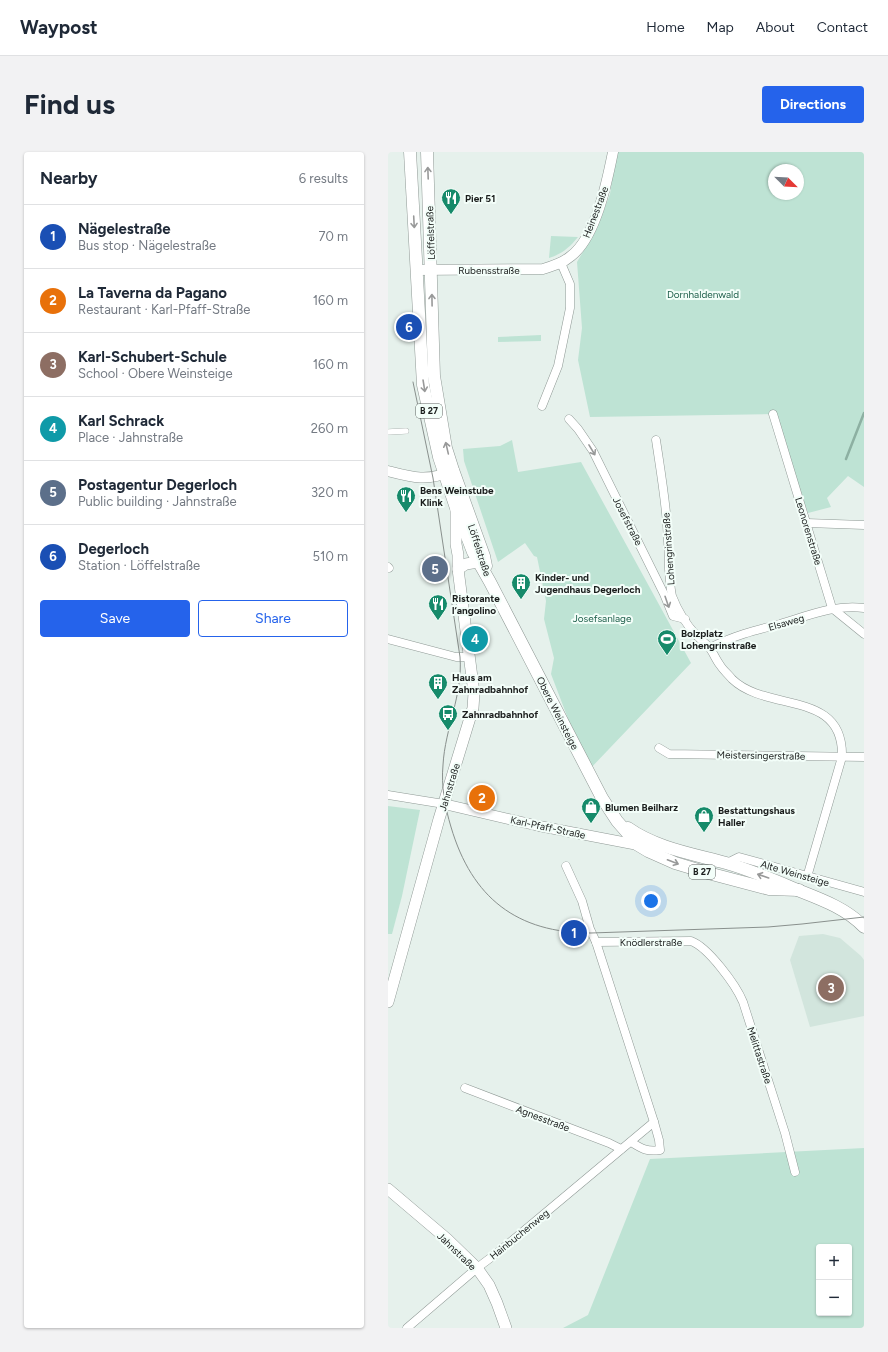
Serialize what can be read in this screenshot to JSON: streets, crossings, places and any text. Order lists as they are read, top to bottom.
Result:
{
  "streets": {
    "main road": [
      "Löffelstraße",
      "B 27",
      "Obere Weinsteige",
      "Jahnstraße"
    ],
    "street": [
      "Heinestraße",
      "Rubensstraße",
      "Josefstraße",
      "Leonorenstraße",
      "Lohengrinstraße",
      "Elsaweg",
      "Meistersingerstraße",
      "Karl-Pfaff-Straße",
      "Alte Weinsteige",
      "Knödlerstraße",
      "Melittastraße",
      "Agnesstraße",
      "Hainbuchenweg"
    ]
  },
  "crossings": [
    ["Heinestraße", "Rubensstraße"],
    ["Löffelstraße", "Rubensstraße"],
    ["Löffelstraße", "Obere Weinsteige"],
    ["Löffelstraße", "Jahnstraße"],
    ["Josefstraße", "Lohengrinstraße"],
    ["Leonorenstraße", "Elsaweg"],
    ["Lohengrinstraße", "Elsaweg"],
    ["Lohengrinstraße", "Meistersingerstraße"],
    ["Lohengrinstraße", "Alte Weinsteige"],
    ["Obere Weinsteige", "Karl-Pfaff-Straße"],
    ["Obere Weinsteige", "Alte Weinsteige"],
    ["Jahnstraße", "Karl-Pfaff-Straße"],
    ["Jahnstraße", "Hainbuchenweg"],
    ["Knödlerstraße", "Melittastraße"],
    ["Agnesstraße", "Hainbuchenweg"]
  ],
  "one_way": ["Josefstraße"],
  "parks": ["Dornhaldenwald", "Josefsanlage"],
  "places": {
    "restaurant": ["Pier 51", "Bens Weinstube Klink", "Ristorante l‘angolino"],
    "building": ["Kinder- und Jugendhaus Degerloch", "Haus am Zahnradbahnhof"],
    "sports": ["Bolzplatz Lohengrinstraße"],
    "bus stop": ["Zahnradbahnhof"],
    "shop": ["Blumen Beilharz", "Bestattungshaus Haller"]
  },
  "north": "bottom right",
  "page": {
    "header": "Waypost",
    "nav": [
      "Home",
      "Map",
      "About",
      "Contact"
    ],
    "buttons": [
      "Directions",
      ["Save", "Share"]
    ],
    "title": "Find us",
    "heading": ["Nearby", "6 results"],
    "list": [
      {
        "mark": "1",
        "name": "Nägelestraße",
        "note": "Bus stop · Nägelestraße",
        "value": "70 m"
      },
      {
        "mark": "2",
        "name": "La Taverna da Pagano",
        "note": "Restaurant · Karl-Pfaff-Straße",
        "value": "160 m"
      },
      {
        "mark": "3",
        "name": "Karl-Schubert-Schule",
        "note": "School · Obere Weinsteige",
        "value": "160 m"
      },
      {
        "mark": "4",
        "name": "Karl Schrack",
        "note": "Place · Jahnstraße",
        "value": "260 m"
      },
      {
        "mark": "5",
        "name": "Postagentur Degerloch",
        "note": "Public building · Jahnstraße",
        "value": "320 m"
      },
      {
        "mark": "6",
        "name": "Degerloch",
        "note": "Station · Löffelstraße",
        "value": "510 m"
      }
    ],
    "pins": [
      "6",
      "5",
      "4",
      "2",
      "1",
      "3"
    ],
    "map_buttons": ["+", "−"]
  }
}
